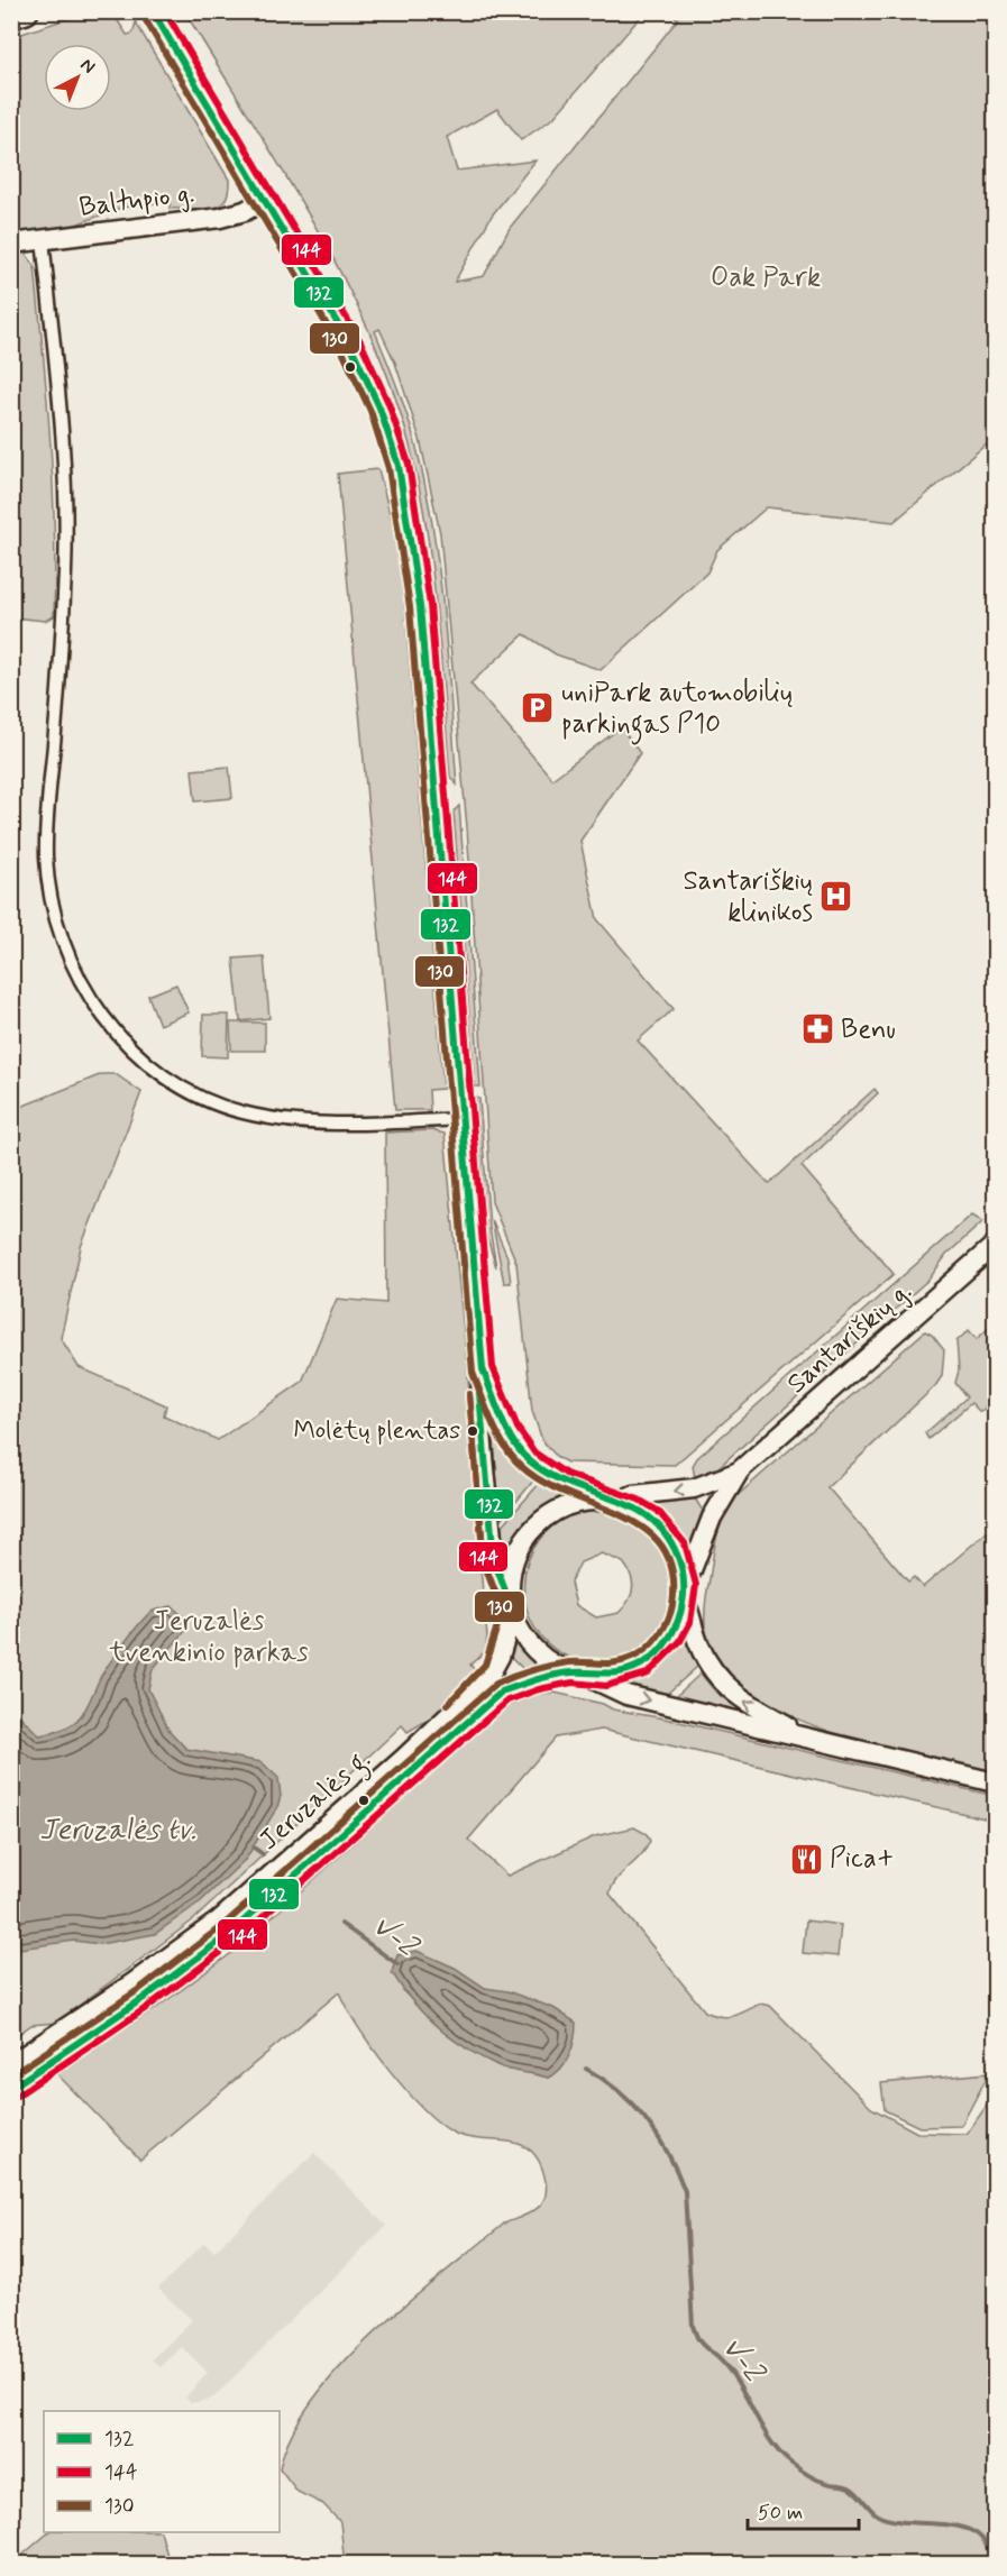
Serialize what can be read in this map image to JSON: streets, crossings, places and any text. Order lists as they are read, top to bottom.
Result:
{
  "streets": {
    "main road": ["Baltupio g.", "Santariškių g.", "Jeruzalės g."]
  },
  "crossings": [
    ["Santariškių g.", "Jeruzalės g."]
  ],
  "water": ["Jeruzalės tv.", "V-2"],
  "parks": ["Oak Park", "Jeruzalės tvenkinio parkas"],
  "places": {
    "parking": ["uniPark automobilių parkingas P10"],
    "hospital": ["Santariškių klinikos"],
    "pharmacy": ["Benu"],
    "other": ["Molėtų plentas"],
    "restaurant": ["Pica+"]
  },
  "lines": ["transit line 132", "transit line 144", "transit line 130"],
  "legend": ["132", "144", "130"],
  "scale_bar": "50 m",
  "north": "top right"
}
